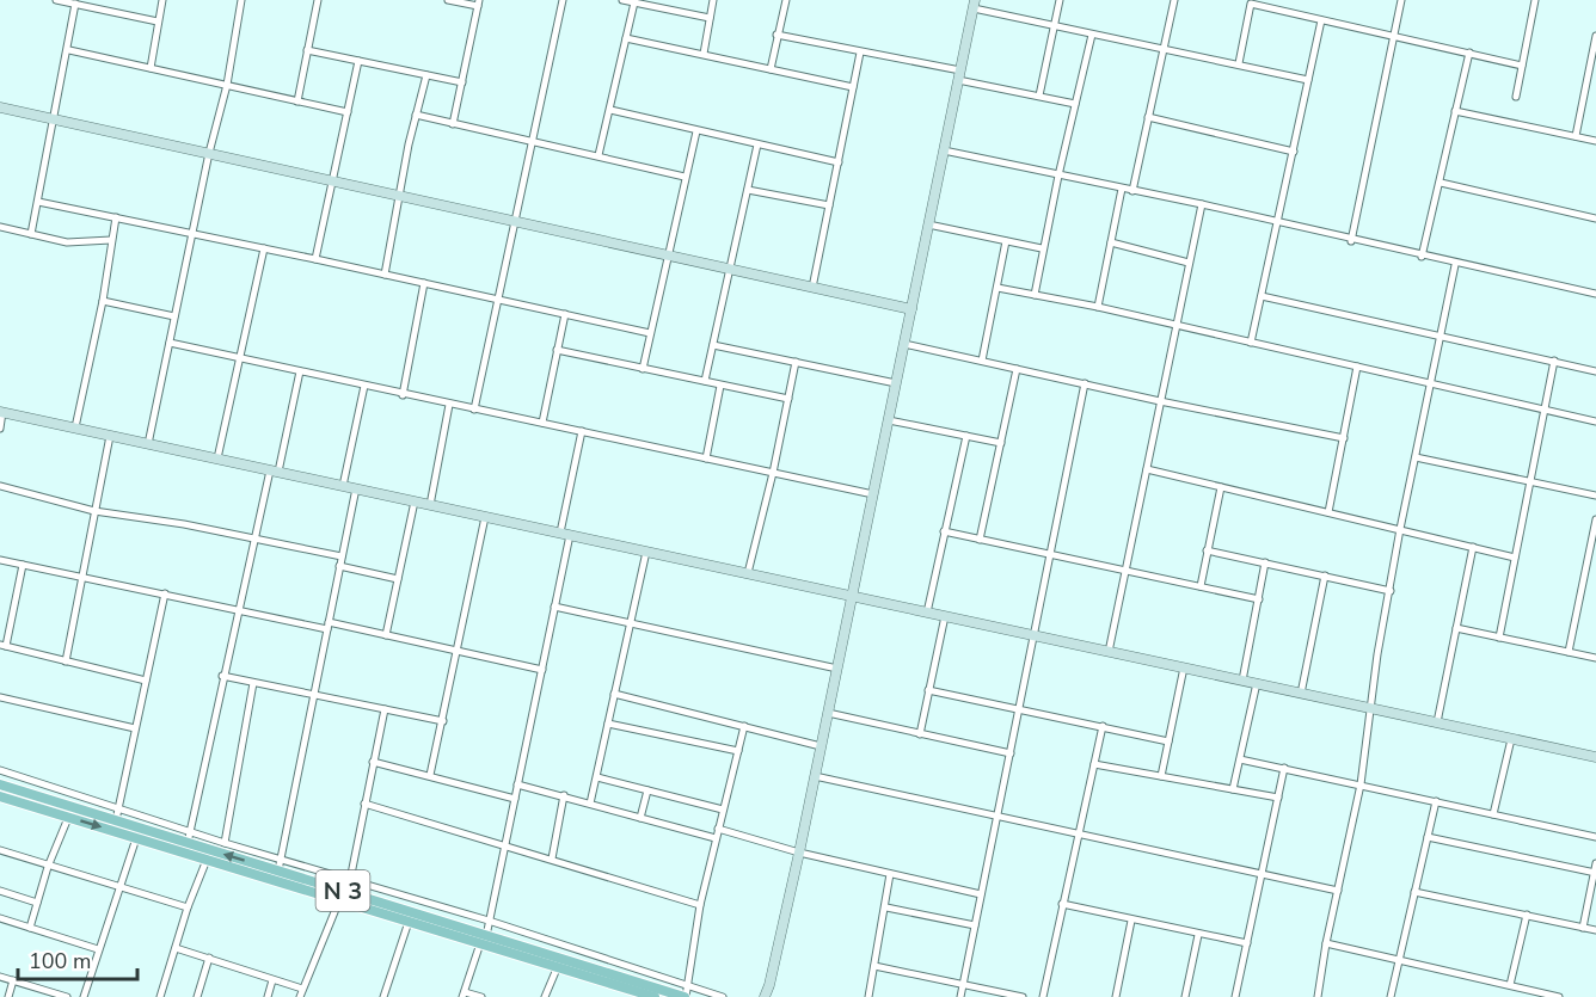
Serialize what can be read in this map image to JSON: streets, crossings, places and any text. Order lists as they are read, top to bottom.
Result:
{
  "streets": {
    "main road": ["N 3"]
  },
  "scale_bar": "100 m"
}
